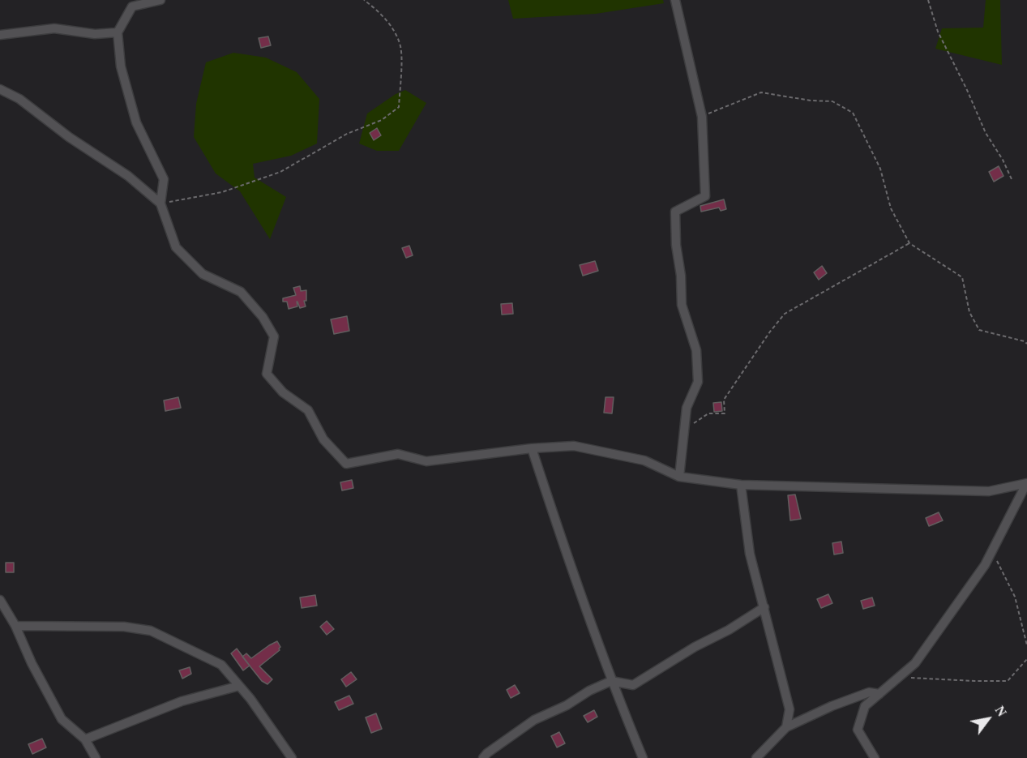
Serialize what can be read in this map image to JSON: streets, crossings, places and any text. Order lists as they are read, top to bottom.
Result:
{
  "north": "top right"
}
